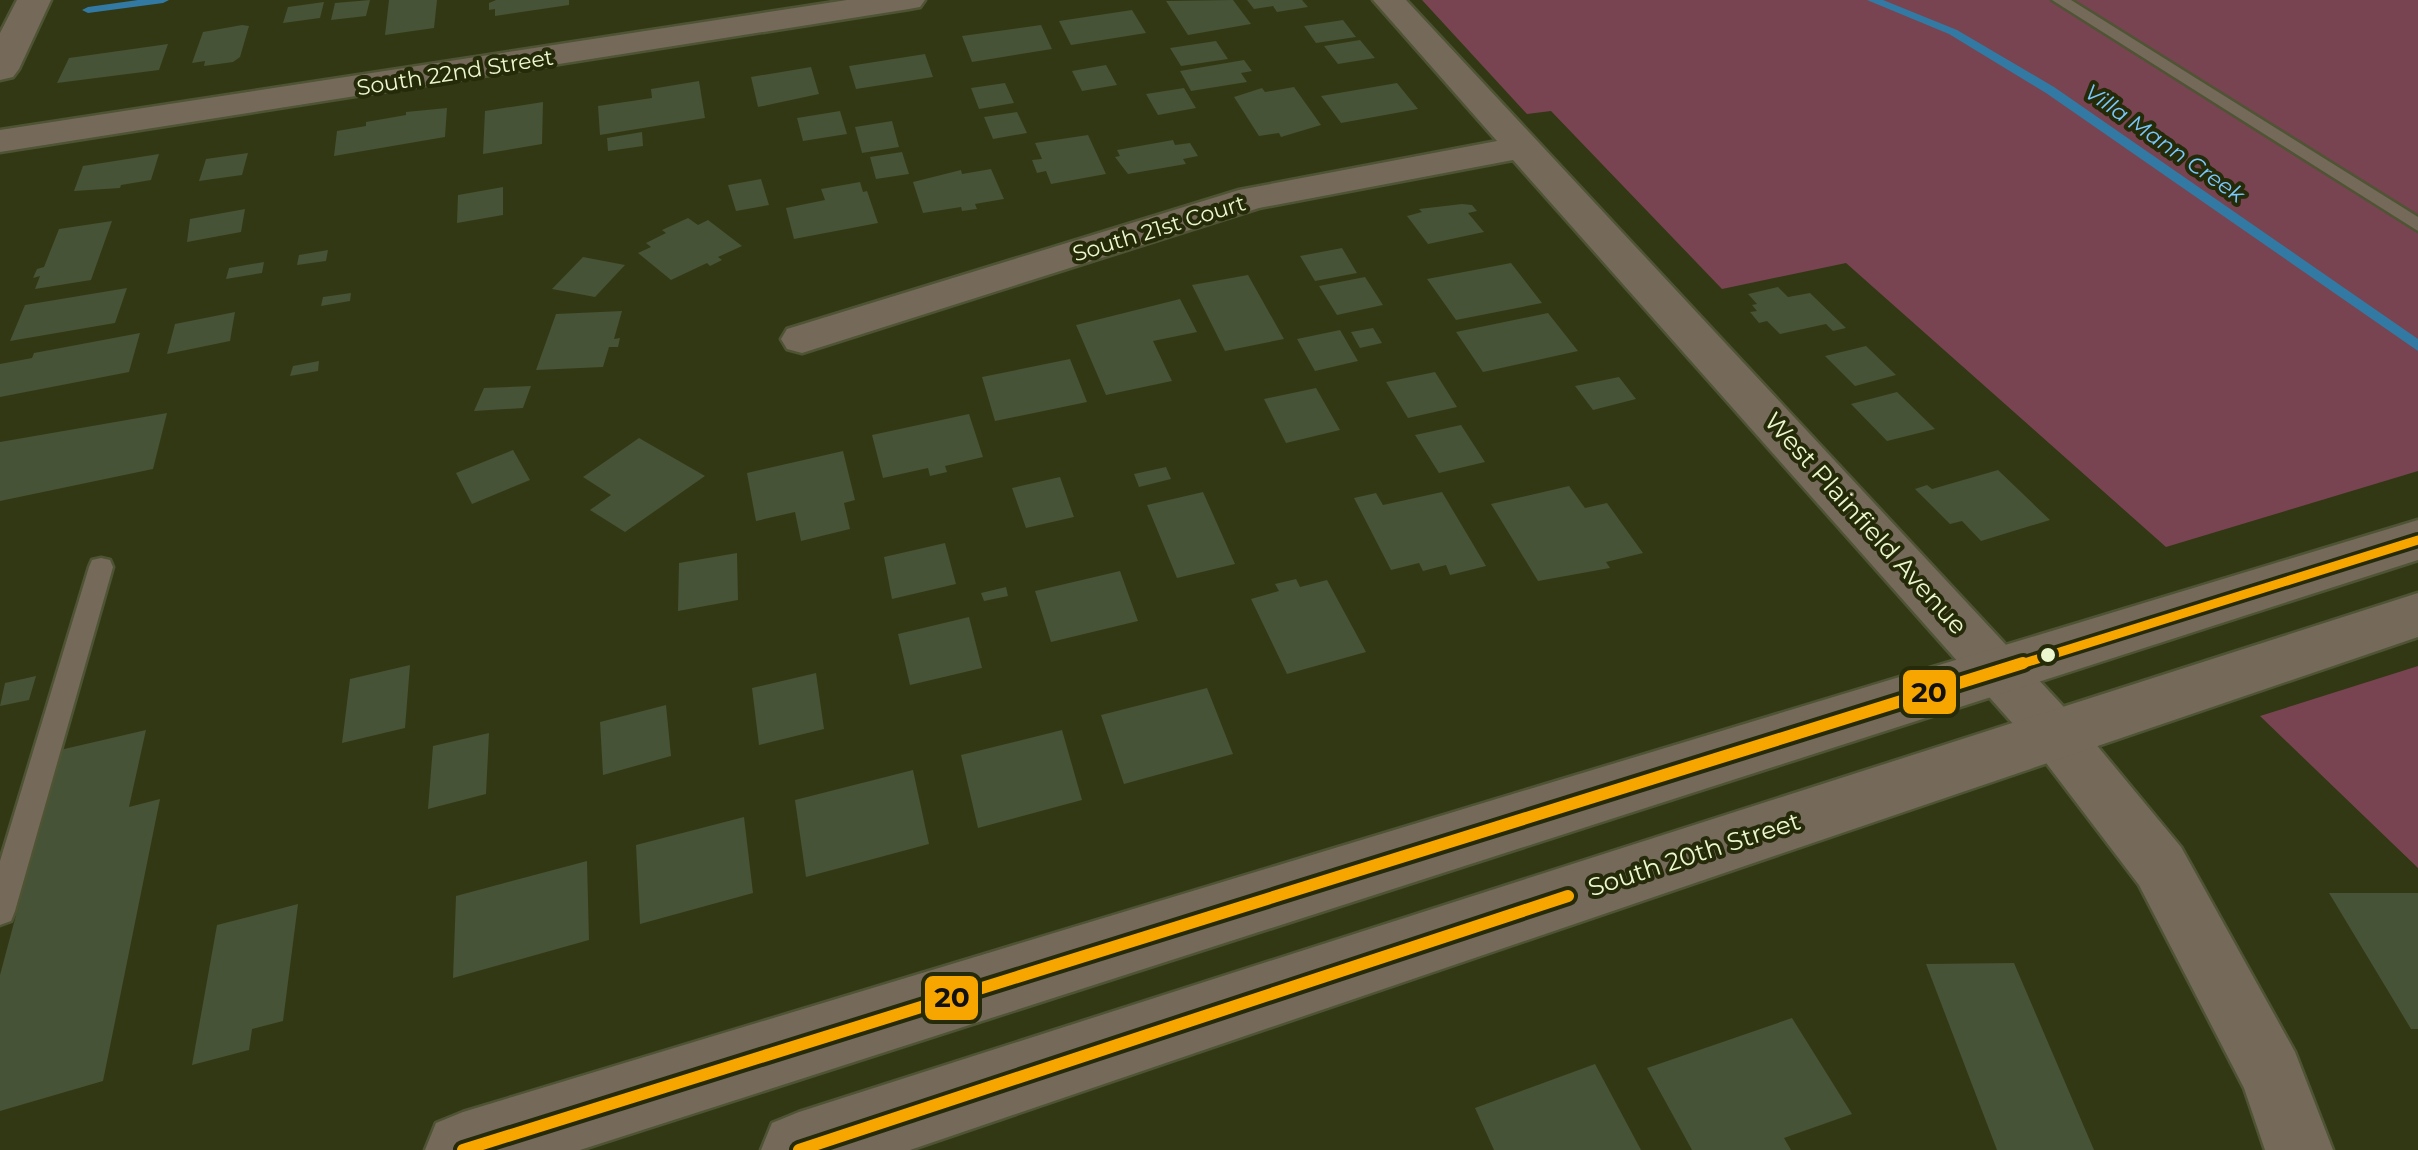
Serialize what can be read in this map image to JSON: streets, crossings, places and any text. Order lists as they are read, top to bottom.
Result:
{
  "streets": {
    "street": [
      "South 22nd Street",
      "South 21st Court",
      "West Plainfield Avenue",
      "South 20th Street"
    ]
  },
  "crossings": [
    ["South 21st Court", "West Plainfield Avenue"],
    ["West Plainfield Avenue", "South 20th Street"]
  ],
  "water": ["Villa Mann Creek"],
  "lines": ["transit line 20"]
}
